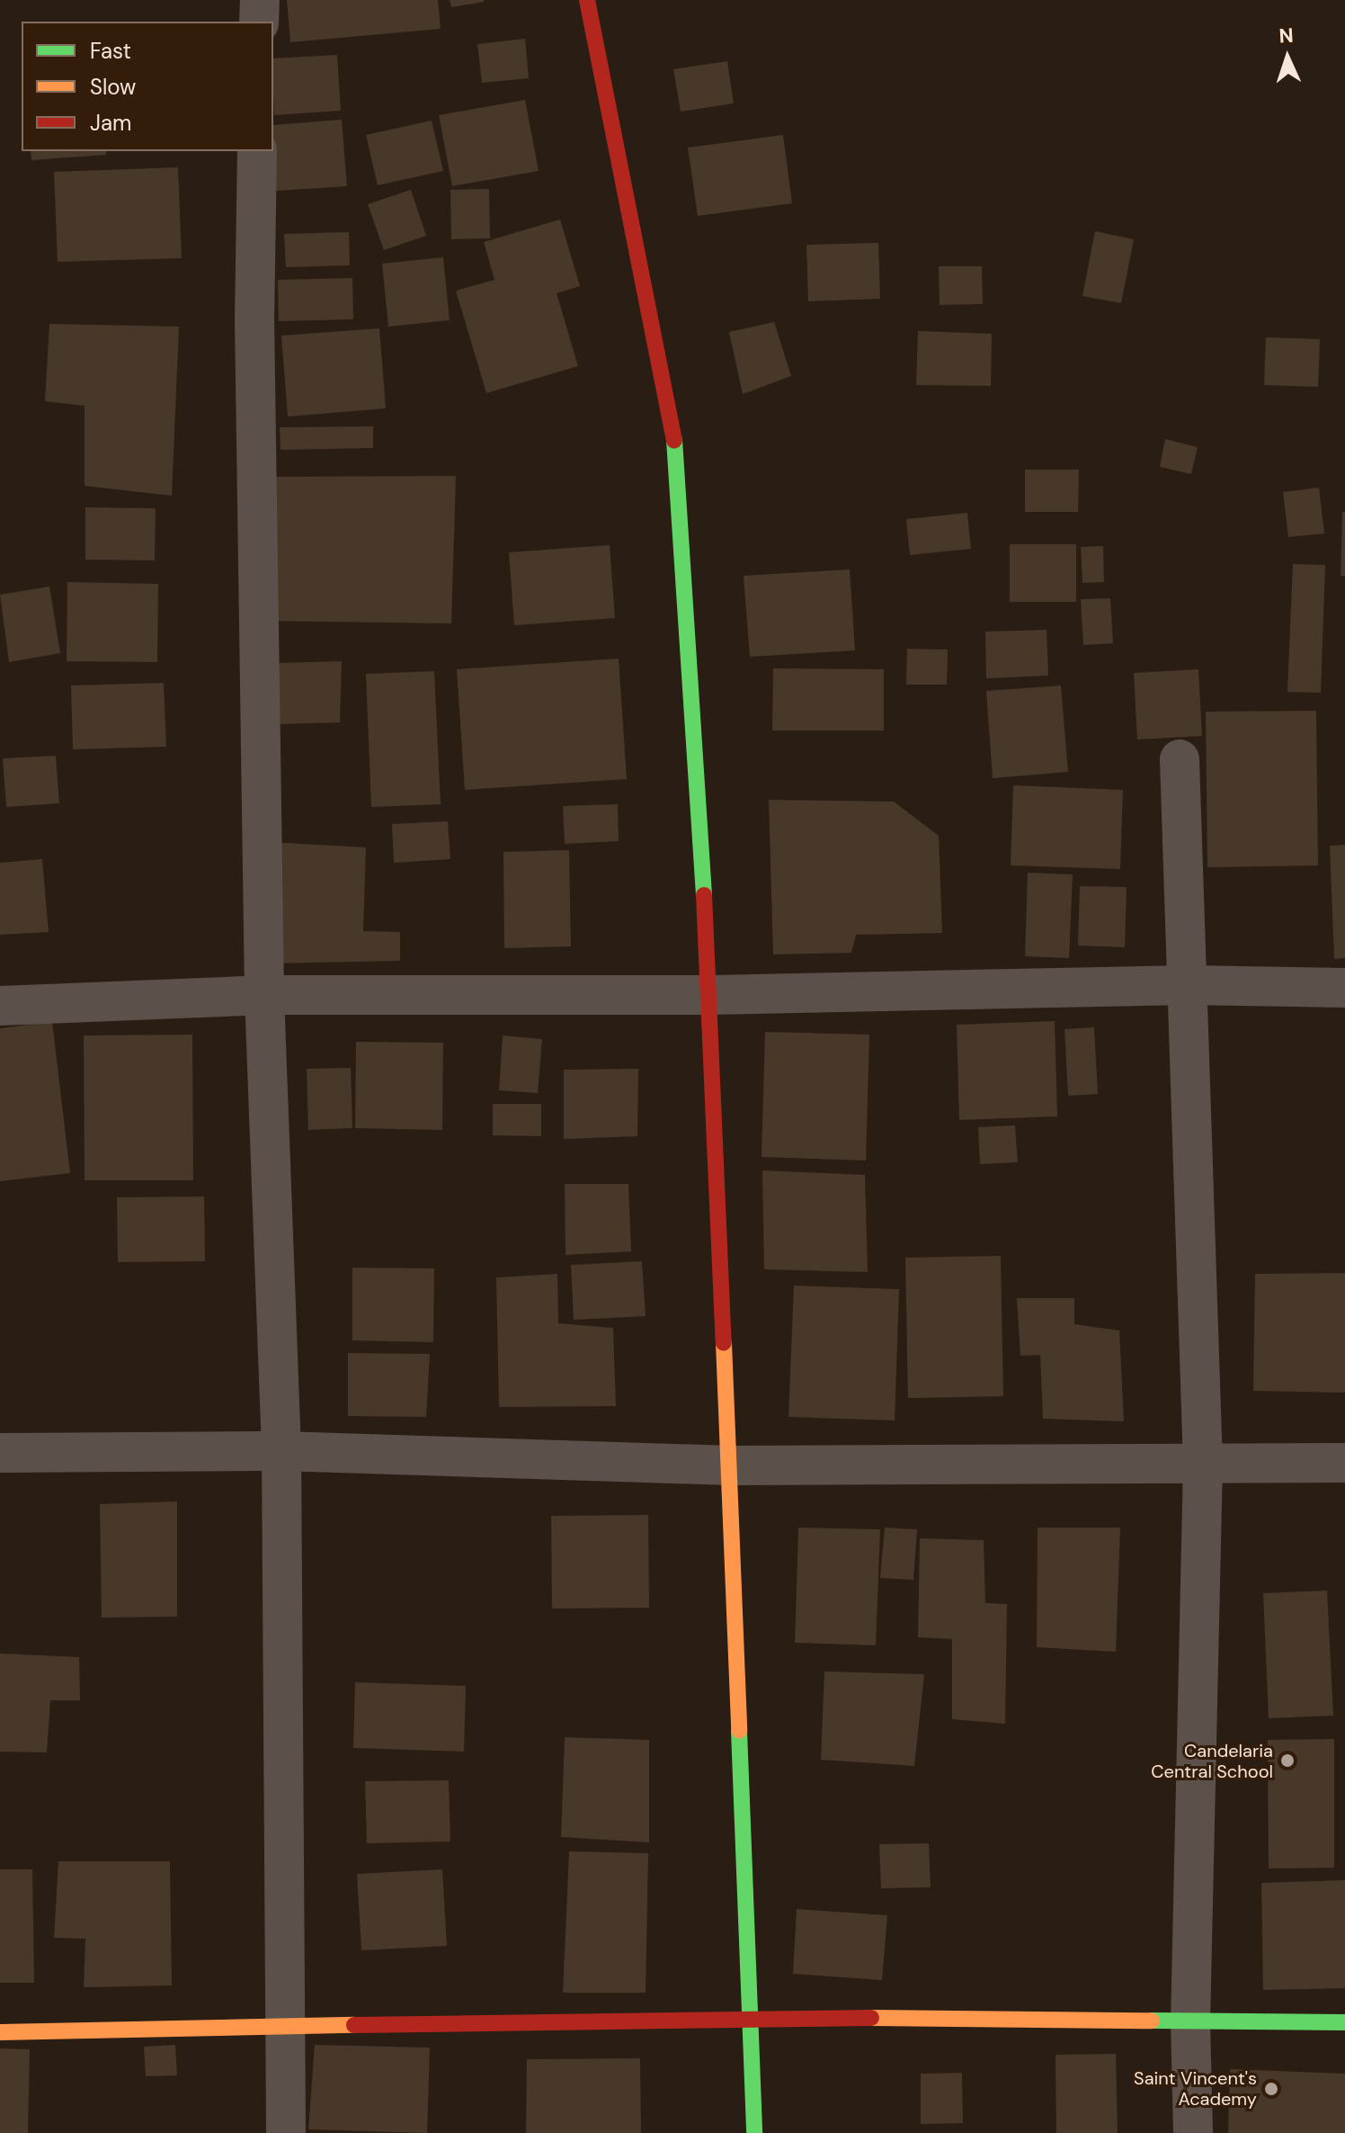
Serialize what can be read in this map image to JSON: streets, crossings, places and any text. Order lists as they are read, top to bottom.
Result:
{
  "places": ["Candelaria Central School", "Saint Vincent's Academy"],
  "legend": ["Fast", "Slow", "Jam"],
  "north": "top"
}
